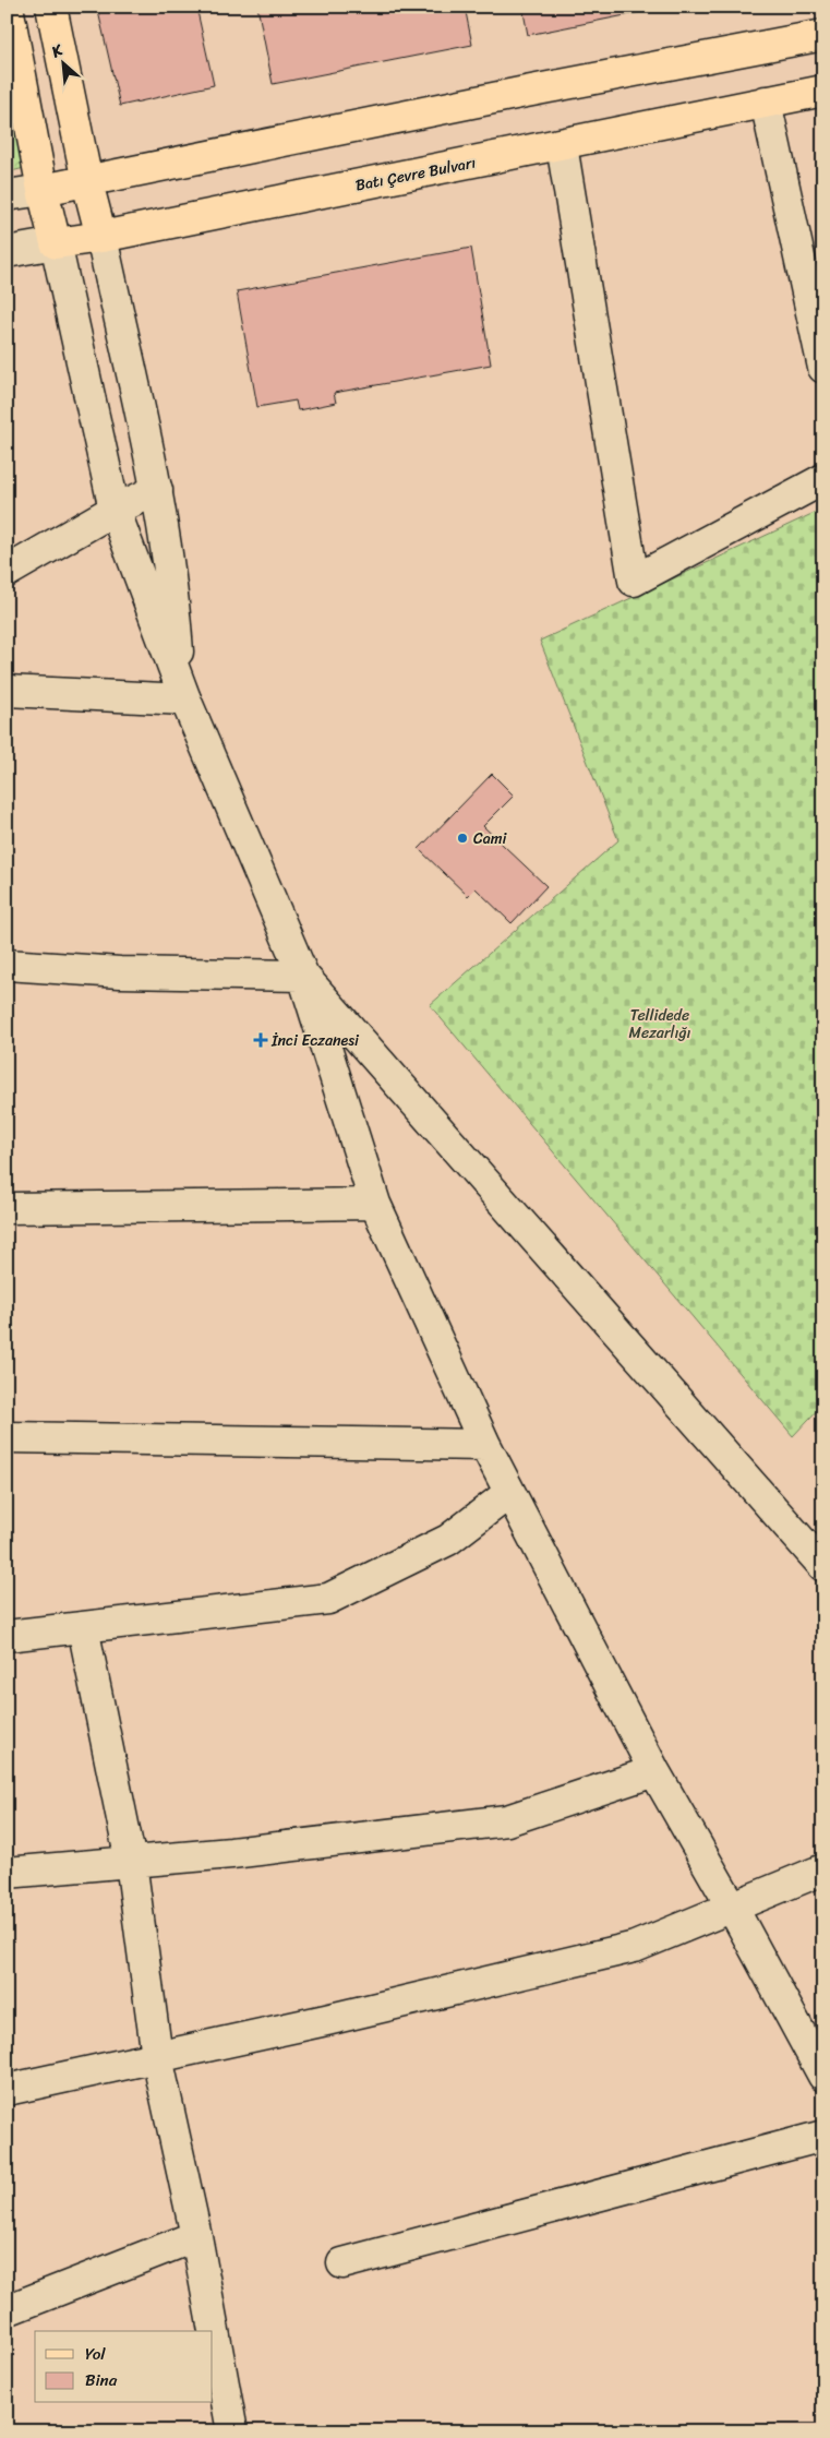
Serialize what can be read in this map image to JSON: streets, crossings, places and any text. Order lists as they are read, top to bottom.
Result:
{
  "streets": {
    "main road": ["Batı Çevre Bulvarı"]
  },
  "parks": ["Tellidede Mezarlığı"],
  "places": {
    "other": ["Cami"],
    "health": ["İnci Eczanesi"]
  },
  "legend": ["Yol", "Bina"],
  "north": "top left"
}
